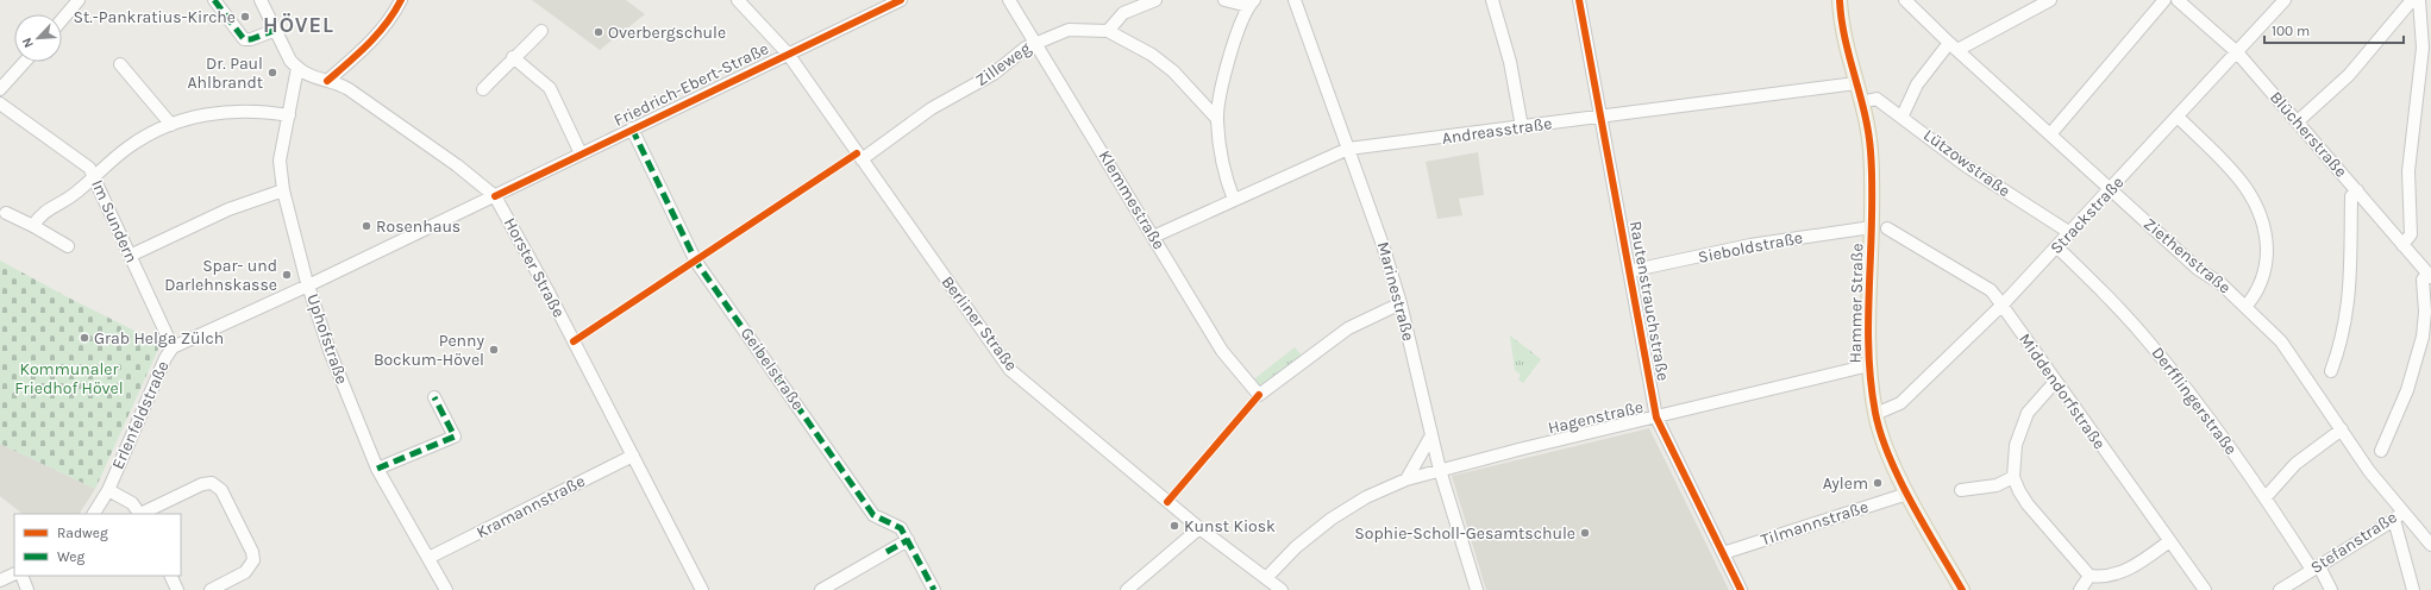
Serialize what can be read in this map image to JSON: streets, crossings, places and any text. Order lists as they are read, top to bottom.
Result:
{
  "streets": {
    "main road": ["Hammer Straße"],
    "street": [
      "Zilleweg",
      "Friedrich-Ebert-Straße",
      "Andreasstraße",
      "Blücherstraße",
      "Lützowstraße",
      "Klemmestraße",
      "Strackstraße",
      "Im Sundern",
      "Sieboldstraße",
      "Ziethenstraße",
      "Horster Straße",
      "Marinestraße",
      "Rautenstrauchstraße",
      "Berliner Straße",
      "Uphofstraße",
      "Geibelstraße",
      "Middendorfstraße",
      "Derfflingerstraße",
      "Erlenfeldstraße",
      "Hagenstraße",
      "Kramannstraße",
      "Tilmannstraße",
      "Stefanstraße"
    ]
  },
  "crossings": [
    ["Zilleweg", "Klemmestraße"],
    ["Zilleweg", "Berliner Straße"],
    ["Friedrich-Ebert-Straße", "Horster Straße"],
    ["Friedrich-Ebert-Straße", "Berliner Straße"],
    ["Friedrich-Ebert-Straße", "Uphofstraße"],
    ["Friedrich-Ebert-Straße", "Geibelstraße"],
    ["Friedrich-Ebert-Straße", "Erlenfeldstraße"],
    ["Andreasstraße", "Klemmestraße"],
    ["Andreasstraße", "Marinestraße"],
    ["Andreasstraße", "Rautenstrauchstraße"],
    ["Andreasstraße", "Hammer Straße"],
    ["Blücherstraße", "Strackstraße"],
    ["Lützowstraße", "Strackstraße"],
    ["Lützowstraße", "Hammer Straße"],
    ["Klemmestraße", "Marinestraße"],
    ["Strackstraße", "Ziethenstraße"],
    ["Strackstraße", "Hammer Straße"],
    ["Strackstraße", "Middendorfstraße"],
    ["Strackstraße", "Derfflingerstraße"],
    ["Im Sundern", "Erlenfeldstraße"],
    ["Sieboldstraße", "Rautenstrauchstraße"],
    ["Sieboldstraße", "Hammer Straße"],
    ["Ziethenstraße", "Stefanstraße"],
    ["Horster Straße", "Uphofstraße"],
    ["Horster Straße", "Kramannstraße"],
    ["Marinestraße", "Hagenstraße"],
    ["Rautenstrauchstraße", "Hagenstraße"],
    ["Rautenstrauchstraße", "Tilmannstraße"],
    ["Hammer Straße", "Hagenstraße"],
    ["Hammer Straße", "Tilmannstraße"],
    ["Berliner Straße", "Hagenstraße"],
    ["Uphofstraße", "Erlenfeldstraße"],
    ["Uphofstraße", "Kramannstraße"],
    ["Derfflingerstraße", "Stefanstraße"]
  ],
  "districts": ["HÖVEL"],
  "parks": ["Kommunaler Friedhof Hövel"],
  "places": [
    "St.-Pankratius-Kirche",
    "Overbergschule",
    "Dr. Paul Ahlbrandt",
    "Rosenhaus",
    "Spar- und Darlehnskasse",
    "Grab Helga Zülch",
    "Penny Bockum-Hövel",
    "Aylem",
    "Kunst Kiosk",
    "Sophie-Scholl-Gesamtschule"
  ],
  "legend": ["Radweg", "Weg"],
  "scale_bar": "100 m",
  "north": "bottom left"
}
